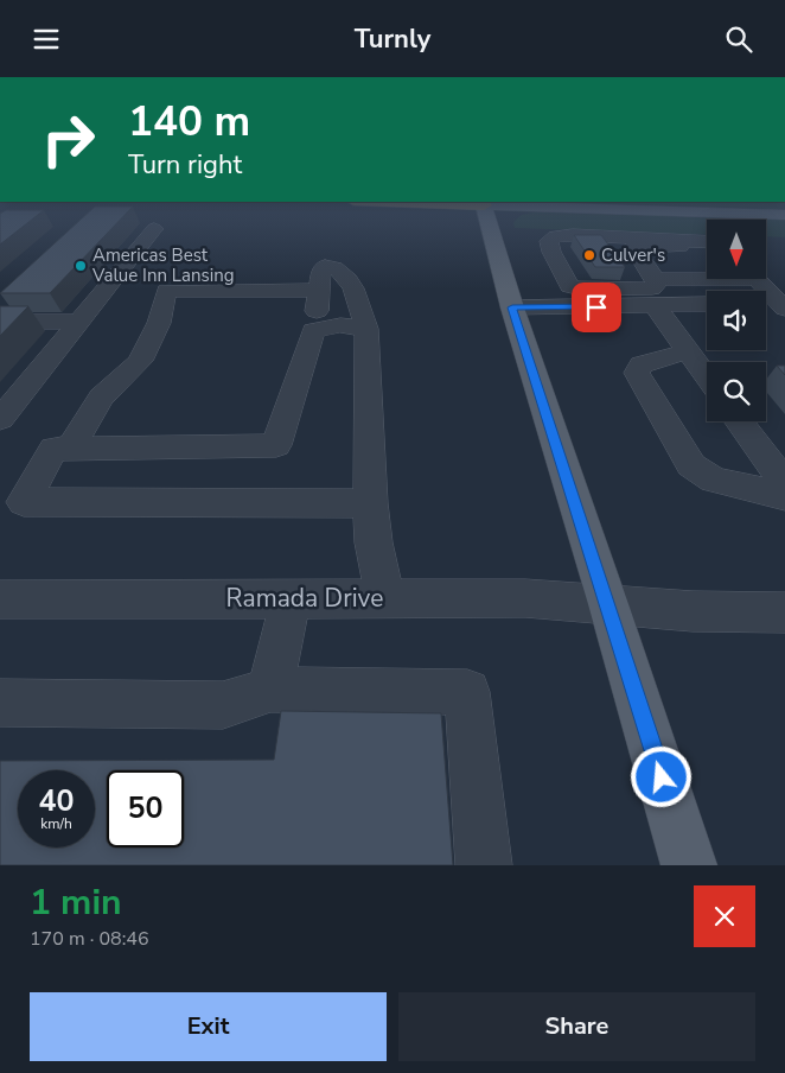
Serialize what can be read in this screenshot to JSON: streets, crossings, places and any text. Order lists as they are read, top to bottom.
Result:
{
  "streets": {
    "street": ["Ramada Drive"]
  },
  "places": ["Culver's", "Americas Best Value Inn Lansing"],
  "north": "bottom",
  "page": {
    "header": "Turnly",
    "turn": ["140 m", "Turn right"],
    "speed": "40 km/h",
    "limit": "50",
    "heading": ["1 min", "170 m · 08:46"],
    "buttons": ["Exit", "Share"]
  }
}
